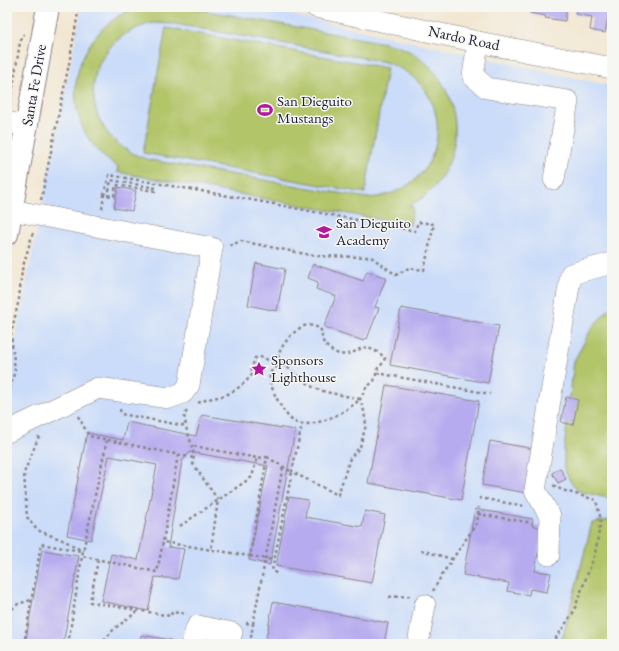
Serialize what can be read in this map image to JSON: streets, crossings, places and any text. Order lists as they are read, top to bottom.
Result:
{
  "streets": {
    "main road": ["Santa Fe Drive"],
    "street": ["Nardo Road"]
  },
  "places": {
    "sports": ["San Dieguito Mustangs"],
    "school or university": ["San Dieguito Academy"],
    "place": ["Sponsors Lighthouse"]
  }
}
